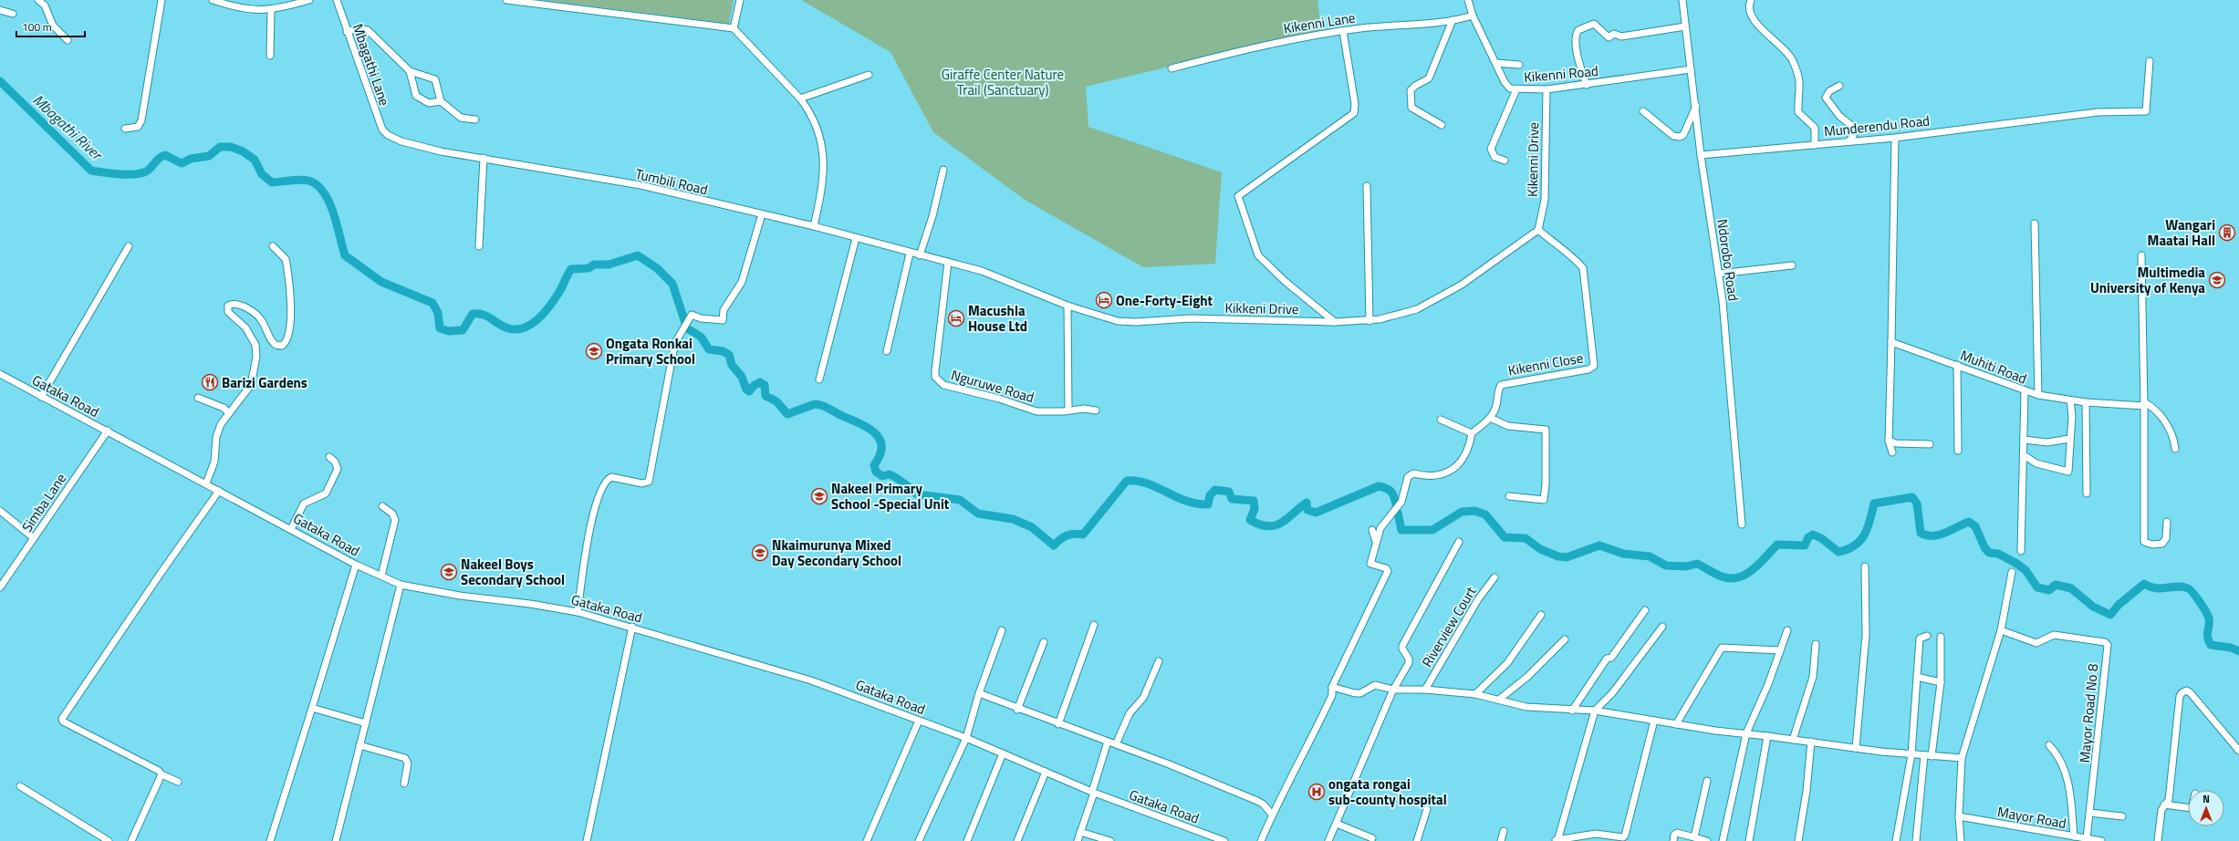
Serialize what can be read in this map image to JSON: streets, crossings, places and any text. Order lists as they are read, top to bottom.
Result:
{
  "streets": {
    "street": [
      "Kikenni Lane",
      "Mbagathi Lane",
      "Kikenni Road",
      "Munderendu Road",
      "Kikenni Drive",
      "Tumbili Road",
      "Ndorobo Road",
      "Kikkeni Drive",
      "Kikenni Close",
      "Muhiti Road",
      "Nguruwe Road",
      "Gataka Road",
      "Simba Lane",
      "Riverview Court",
      "Mayor Road No 8",
      "Mayor Road"
    ]
  },
  "crossings": [
    ["Kikenni Lane", "Kikenni Road"],
    ["Mbagathi Lane", "Tumbili Road"],
    ["Kikenni Road", "Kikenni Drive"],
    ["Kikenni Road", "Ndorobo Road"],
    ["Munderendu Road", "Ndorobo Road"],
    ["Kikenni Drive", "Kikkeni Drive"],
    ["Kikenni Drive", "Kikenni Close"],
    ["Tumbili Road", "Kikkeni Drive"],
    ["Tumbili Road", "Nguruwe Road"],
    ["Kikkeni Drive", "Kikenni Close"],
    ["Kikkeni Drive", "Nguruwe Road"],
    ["Gataka Road", "Simba Lane"],
    ["Mayor Road No 8", "Mayor Road"]
  ],
  "water": ["Mbagathi River"],
  "parks": ["Giraffe Center Nature Trail (Sanctuary)"],
  "places": {
    "building": ["Wangari Maatai Hall"],
    "school or university": [
      "Multimedia University of Kenya",
      "Ongata Ronkai Primary School",
      "Nakeel Primary School -Special Unit",
      "Nkaimurunya Mixed Day Secondary School",
      "Nakeel Boys Secondary School"
    ],
    "hotel": ["One-Forty-Eight", "Macushla House Ltd"],
    "restaurant": ["Barizi Gardens"],
    "hospital": ["ongata rongai sub-county hospital"]
  },
  "scale_bar": "100 m",
  "north": "top"
}
